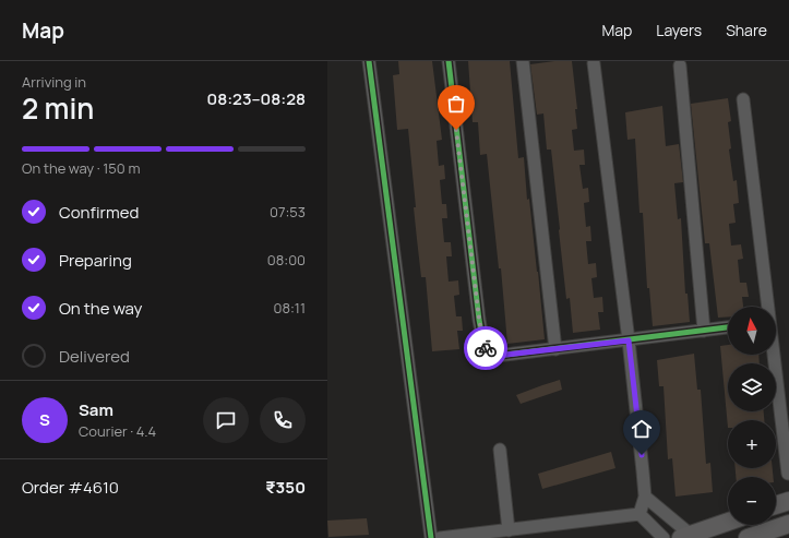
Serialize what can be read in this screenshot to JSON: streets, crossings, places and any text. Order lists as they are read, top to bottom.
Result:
{
  "north": "top",
  "page": {
    "header": "Map",
    "nav": ["Map", "Layers", "Share"],
    "heading": ["2 min", "Arriving in", "08:23–08:28"],
    "panel": [
      "Sam",
      "Courier · 4.4",
      "Order #4610",
      "₹350"
    ],
    "bar": "On the way · 150 m",
    "list": [
      ["Confirmed", "07:53"],
      ["Preparing", "08:00"],
      ["On the way", "08:11"],
      "Delivered"
    ],
    "map_buttons": ["+", "−"],
    "round": "S"
  }
}
